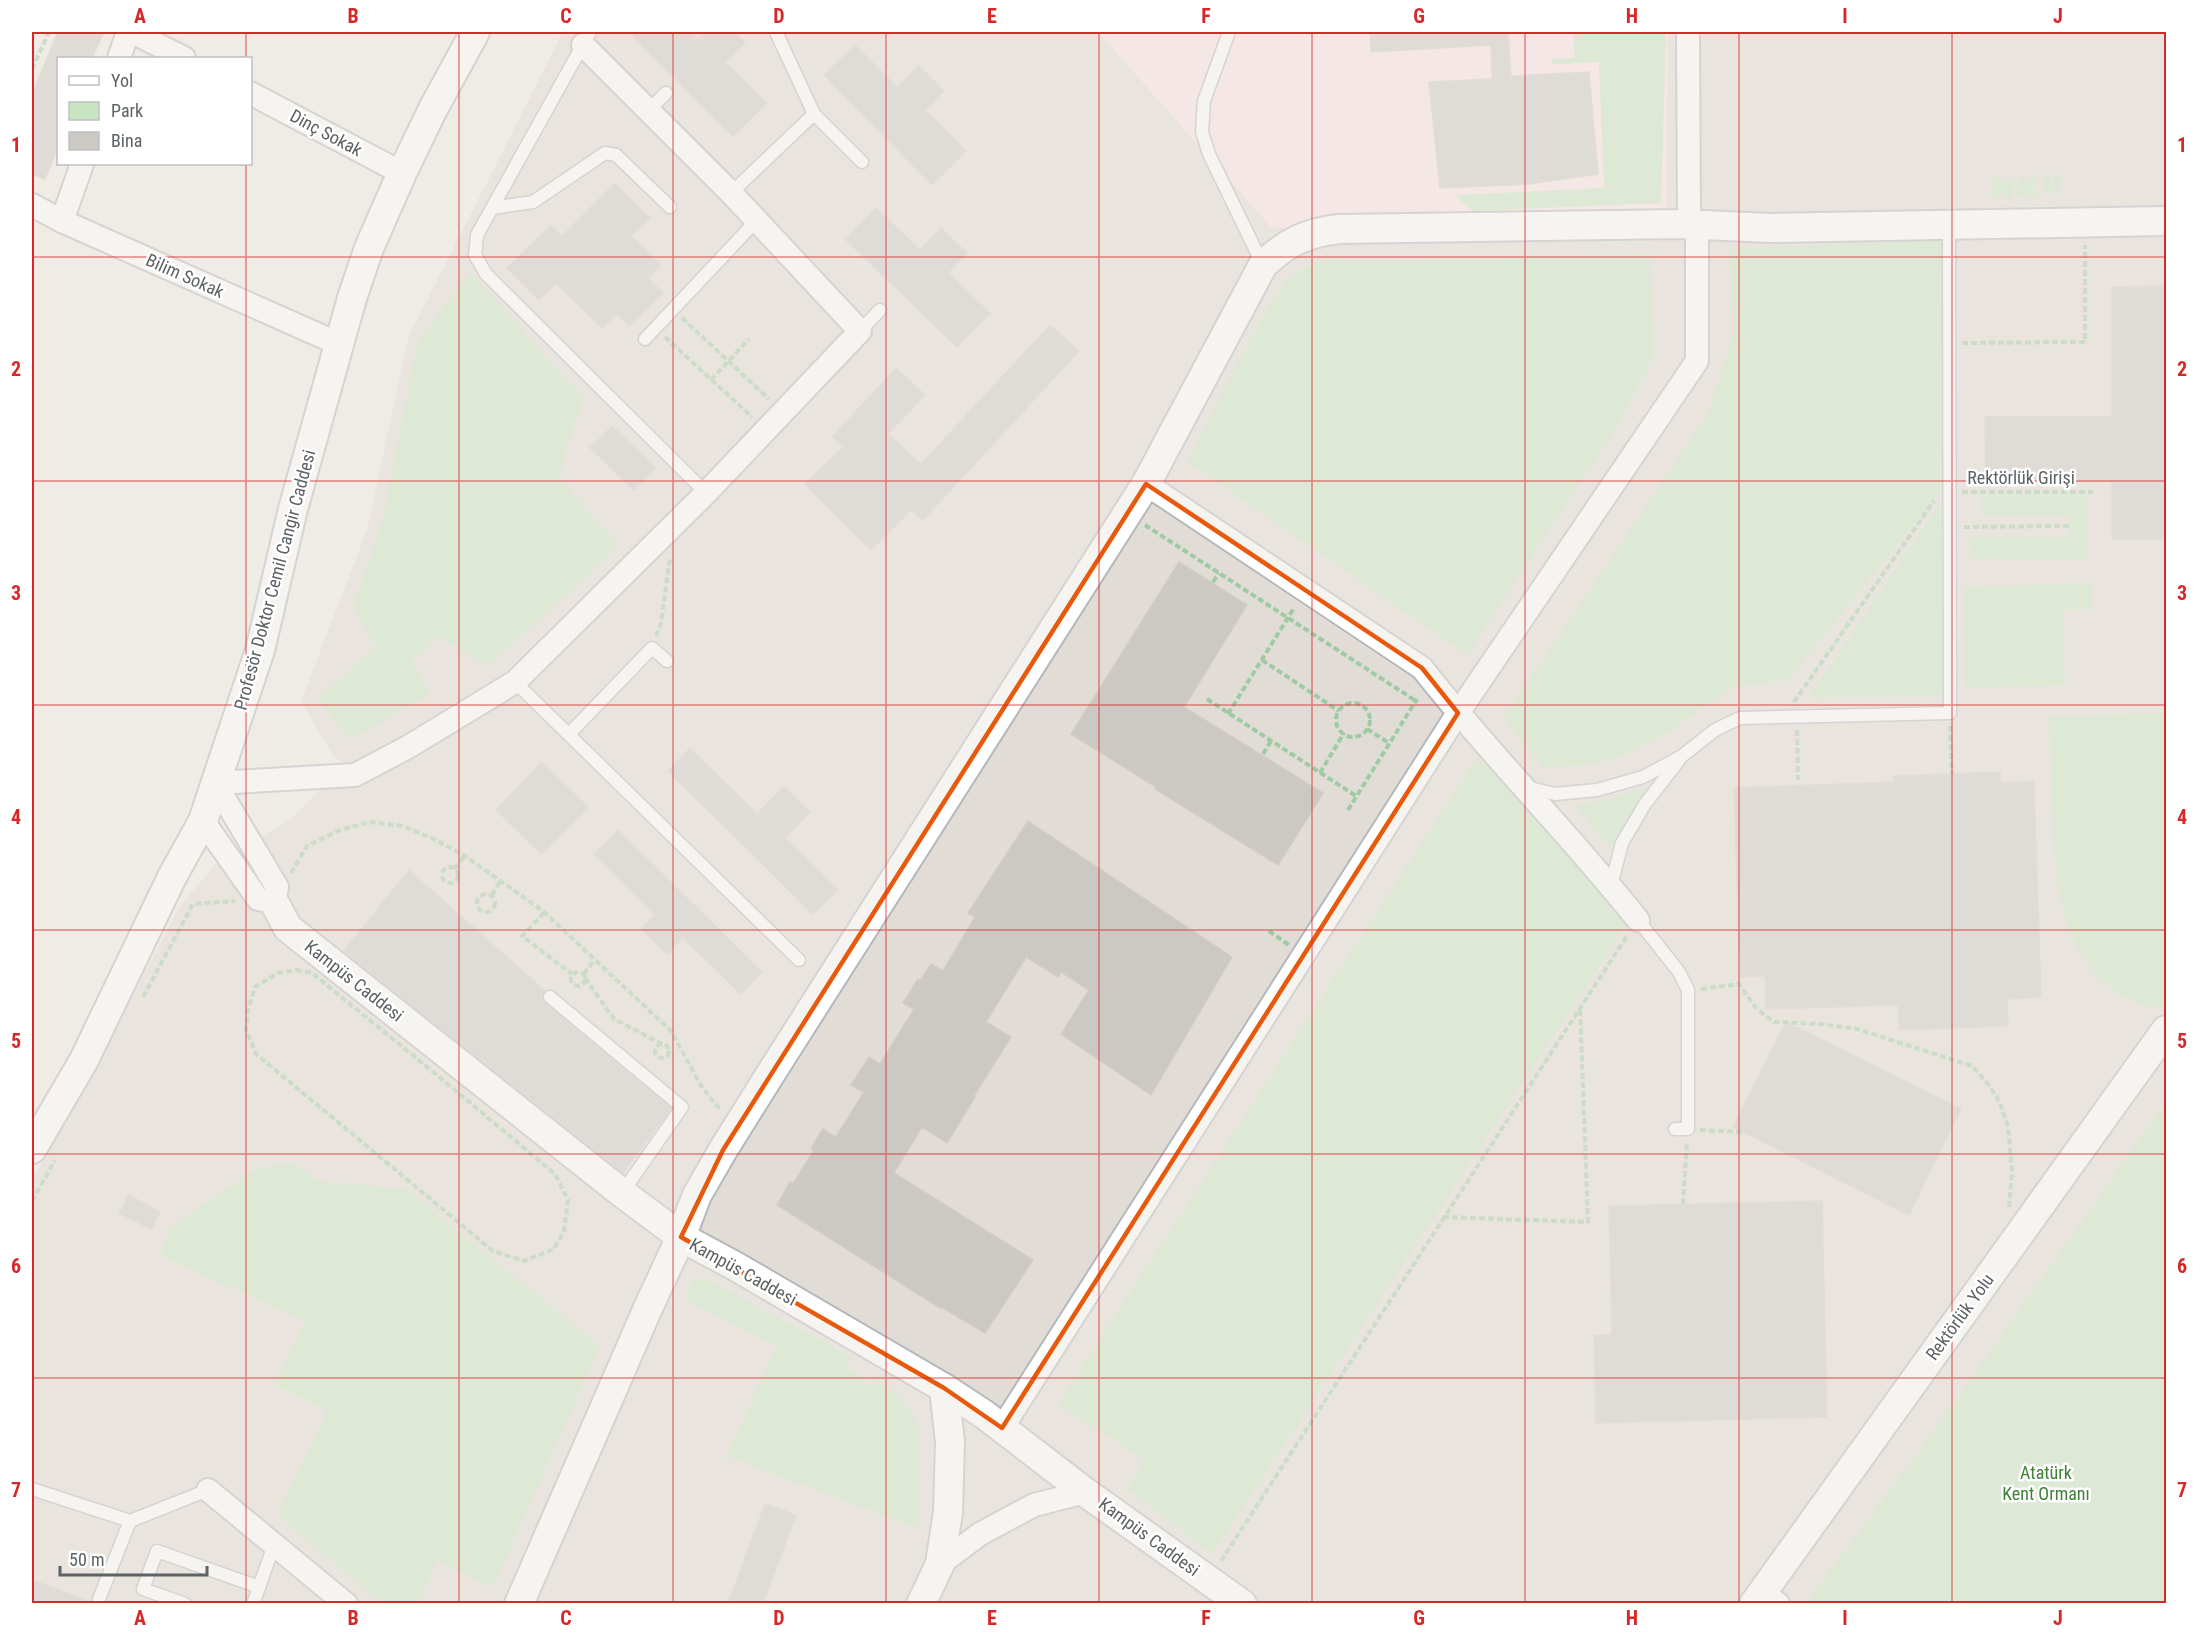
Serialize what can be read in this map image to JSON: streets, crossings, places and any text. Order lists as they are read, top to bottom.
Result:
{
  "streets": {
    "street": [
      "Dinç Sokak",
      "Bilim Sokak",
      "Profesör Doktor Cemil Cangir Caddesi",
      "Kampüs Caddesi",
      "Rektörlük Yolu"
    ],
    "path": ["Rektörlük Girişi"]
  },
  "crossings": [
    ["Dinç Sokak", "Profesör Doktor Cemil Cangir Caddesi"],
    ["Bilim Sokak", "Profesör Doktor Cemil Cangir Caddesi"]
  ],
  "parks": ["Atatürk Kent Ormanı"],
  "legend": ["Yol", "Park", "Bina"],
  "scale_bar": "50 m",
  "grid": {
    "columns": [
      "A",
      "B",
      "C",
      "D",
      "E",
      "F",
      "G",
      "H",
      "I",
      "J"
    ],
    "rows": [
      "1",
      "2",
      "3",
      "4",
      "5",
      "6",
      "7"
    ]
  }
}
